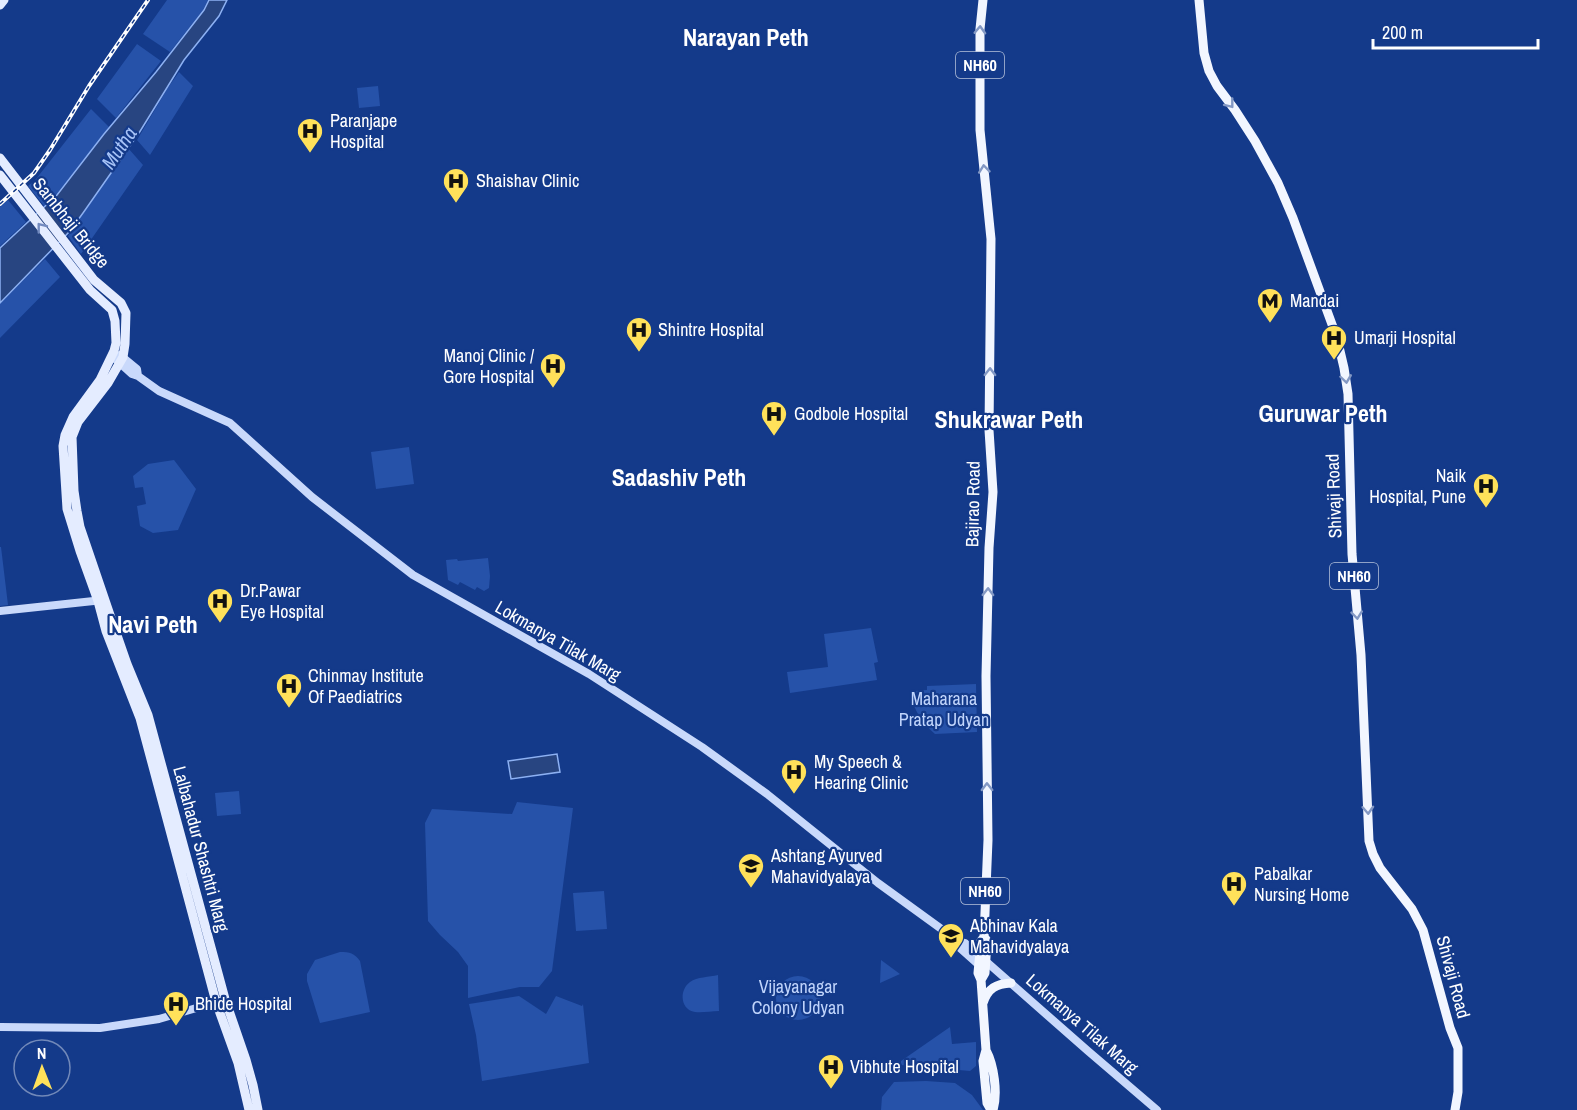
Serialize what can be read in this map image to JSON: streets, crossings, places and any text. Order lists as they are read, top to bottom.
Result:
{
  "streets": {
    "highway": ["NH60", "Shivaji Road", "Bajirao Road"],
    "main road": ["Sambhaji Bridge", "Lokmanya Tilak Marg", "Lalbahadur Shashtri Marg"]
  },
  "crossings": [
    ["NH60", "Bajirao Road"],
    ["NH60", "Lokmanya Tilak Marg"],
    ["Sambhaji Bridge", "Lokmanya Tilak Marg"],
    ["Sambhaji Bridge", "Lalbahadur Shashtri Marg"],
    ["Bajirao Road", "Lokmanya Tilak Marg"],
    ["Lokmanya Tilak Marg", "Lalbahadur Shashtri Marg"]
  ],
  "one_way": ["Shivaji Road", "Bajirao Road"],
  "districts": [
    "Narayan Peth",
    "Guruwar Peth",
    "Shukrawar Peth",
    "Sadashiv Peth",
    "Navi Peth"
  ],
  "water": ["Mutha"],
  "parks": ["Maharana Pratap Udyan", "Vijayanagar Colony Udyan"],
  "places": {
    "hospital": [
      "Paranjape Hospital",
      "Shaishav Clinic",
      "Shintre Hospital",
      "Umarji Hospital",
      "Manoj Clinic / Gore Hospital",
      "Godbole Hospital",
      "Naik Hospital, Pune",
      "Dr.Pawar Eye Hospital",
      "Chinmay Institute Of Paediatrics",
      "My Speech & Hearing Clinic",
      "Pabalkar Nursing Home",
      "Bhide Hospital",
      "Vibhute Hospital"
    ],
    "metro station": ["Mandai"],
    "school or university": ["Ashtang Ayurved Mahavidyalaya", "Abhinav Kala Mahavidyalaya"]
  },
  "scale_bar": "200 m",
  "north": "top"
}
